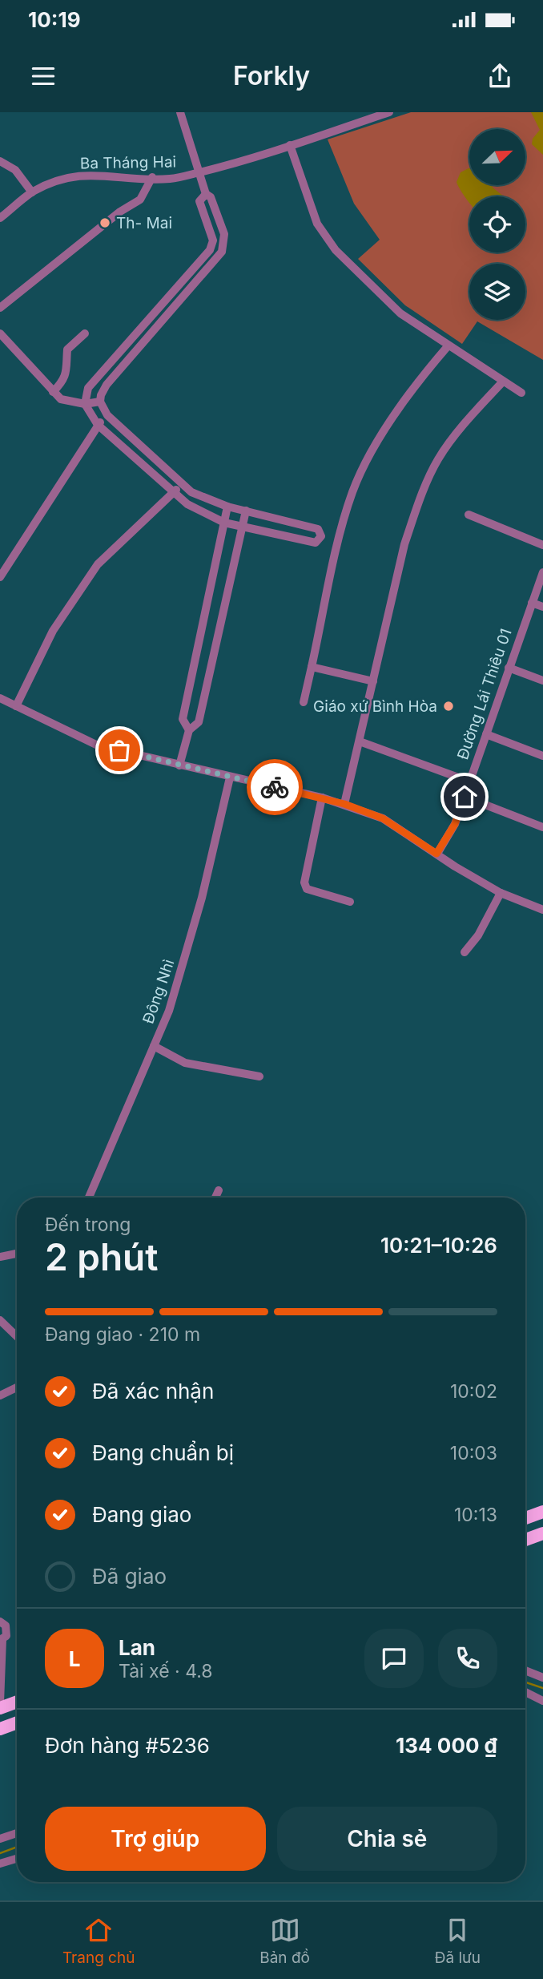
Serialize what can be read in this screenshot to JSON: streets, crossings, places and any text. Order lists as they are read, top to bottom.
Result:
{
  "streets": {
    "street": ["Ba Tháng Hai", "Đường Lái Thiêu 01", "Đông Nhì"]
  },
  "places": ["Th- Mai", "Giáo xứ Bình Hòa"],
  "north": "top right",
  "page": {
    "status": "10:19",
    "header": "Forkly",
    "heading": ["2 phút", "Đến trong", "10:21–10:26"],
    "panel": [
      "Lan",
      "Tài xế · 4.8",
      "Đơn hàng #5236",
      "134 000 ₫"
    ],
    "bar": "Đang giao · 210 m",
    "list": [
      ["Đã xác nhận", "10:02"],
      ["Đang chuẩn bị", "10:03"],
      ["Đang giao", "10:13"],
      "Đã giao"
    ],
    "round": "L",
    "buttons": ["Trợ giúp", "Chia sẻ"],
    "tabs": ["Trang chủ", "Bản đồ", "Đã lưu"]
  }
}
